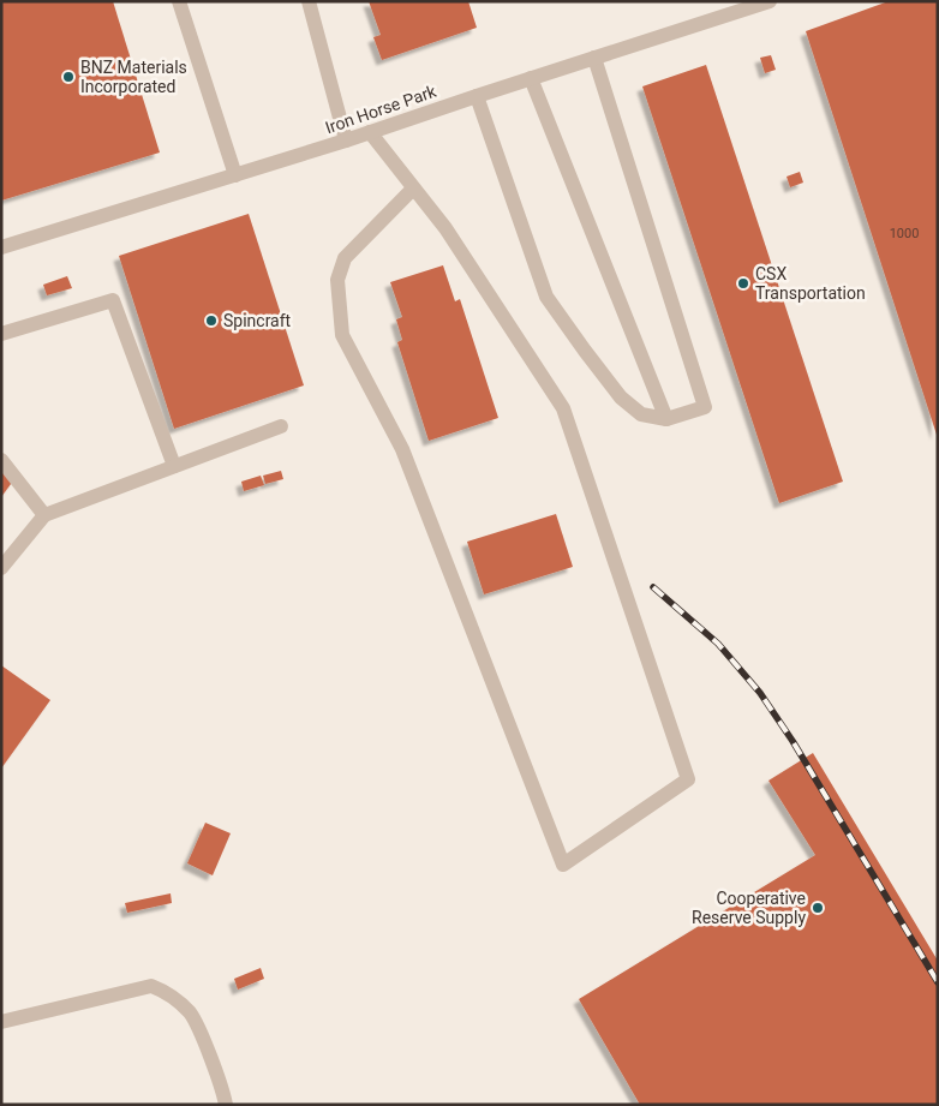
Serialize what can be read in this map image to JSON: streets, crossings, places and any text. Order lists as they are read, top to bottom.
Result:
{
  "streets": {
    "street": ["Iron Horse Park"]
  },
  "places": [
    "BNZ Materials Incorporated",
    "CSX Transportation",
    "Spincraft",
    "Cooperative Reserve Supply"
  ],
  "house_numbers": ["1000"]
}
